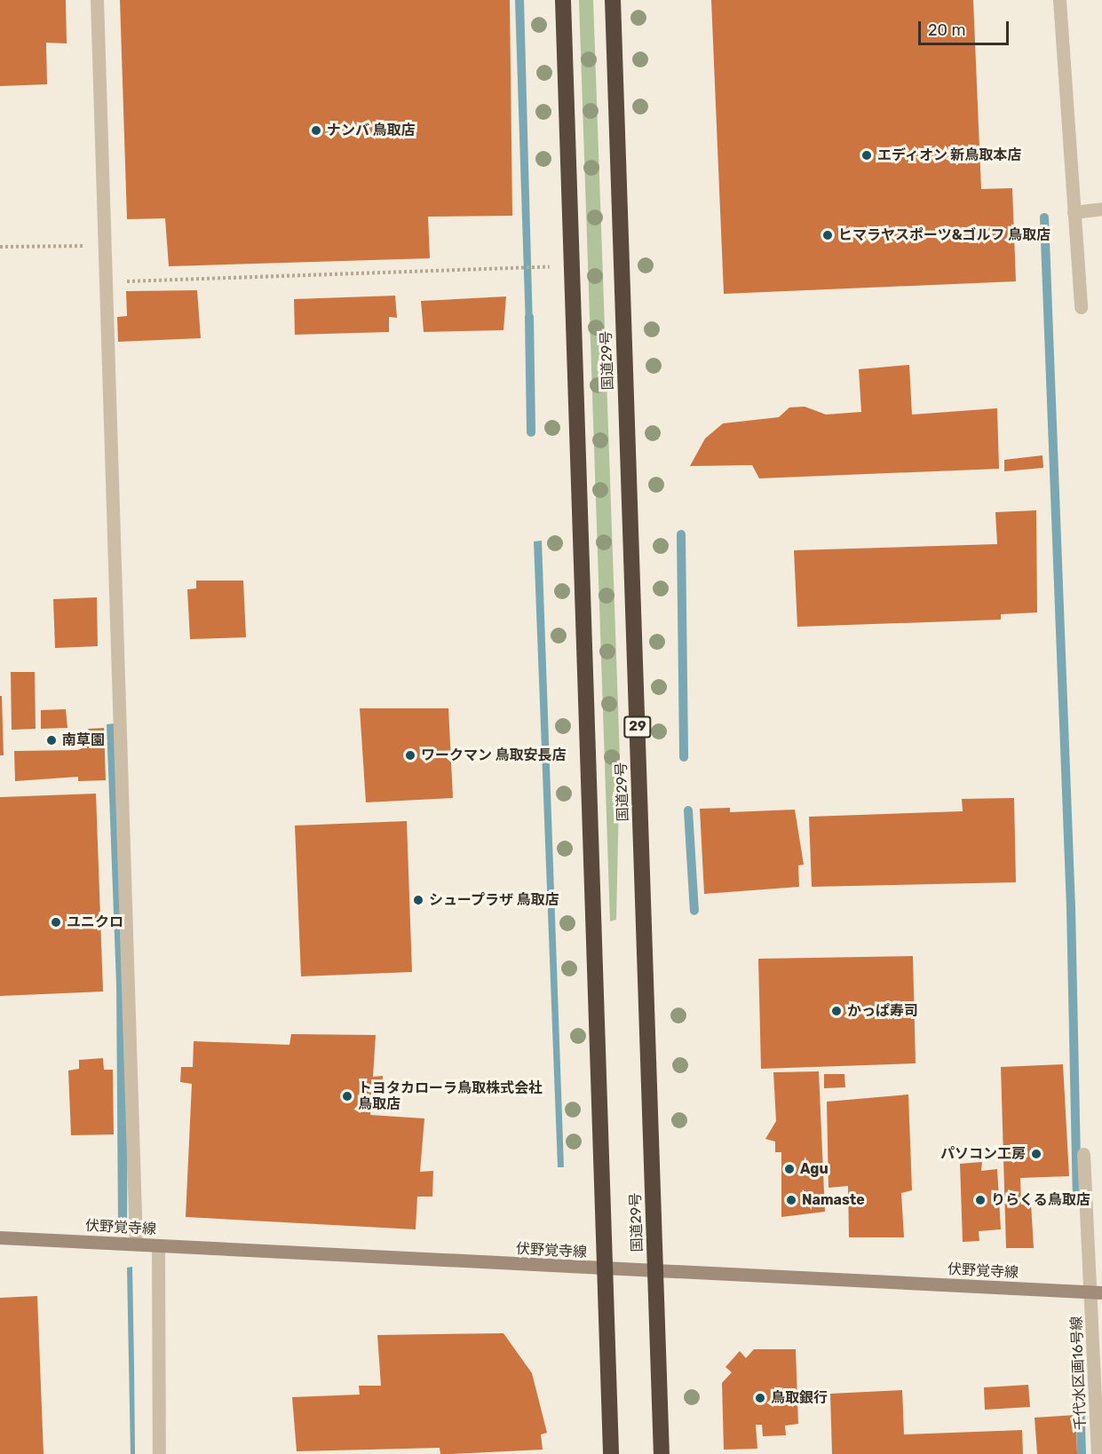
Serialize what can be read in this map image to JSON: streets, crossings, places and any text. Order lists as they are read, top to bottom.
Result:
{
  "streets": {
    "highway": ["国道29号", "29"],
    "main road": ["伏野覚寺線"],
    "street": ["千代水区画16号線"]
  },
  "crossings": [
    ["国道29号", "伏野覚寺線"],
    ["伏野覚寺線", "千代水区画16号線"]
  ],
  "places": [
    "ナンバ 鳥取店",
    "エディオン 新鳥取本店",
    "ヒマラヤスポーツ&ゴルフ 鳥取店",
    "南草園",
    "ワークマン 鳥取安長店",
    "シュープラザ 鳥取店",
    "ユニクロ",
    "かっぱ寿司",
    "トヨタカローラ鳥取株式会社 鳥取店",
    "パソコン工房",
    "Agu",
    "Namaste",
    "りらくる鳥取店",
    "鳥取銀行"
  ],
  "scale_bar": "20 m"
}
